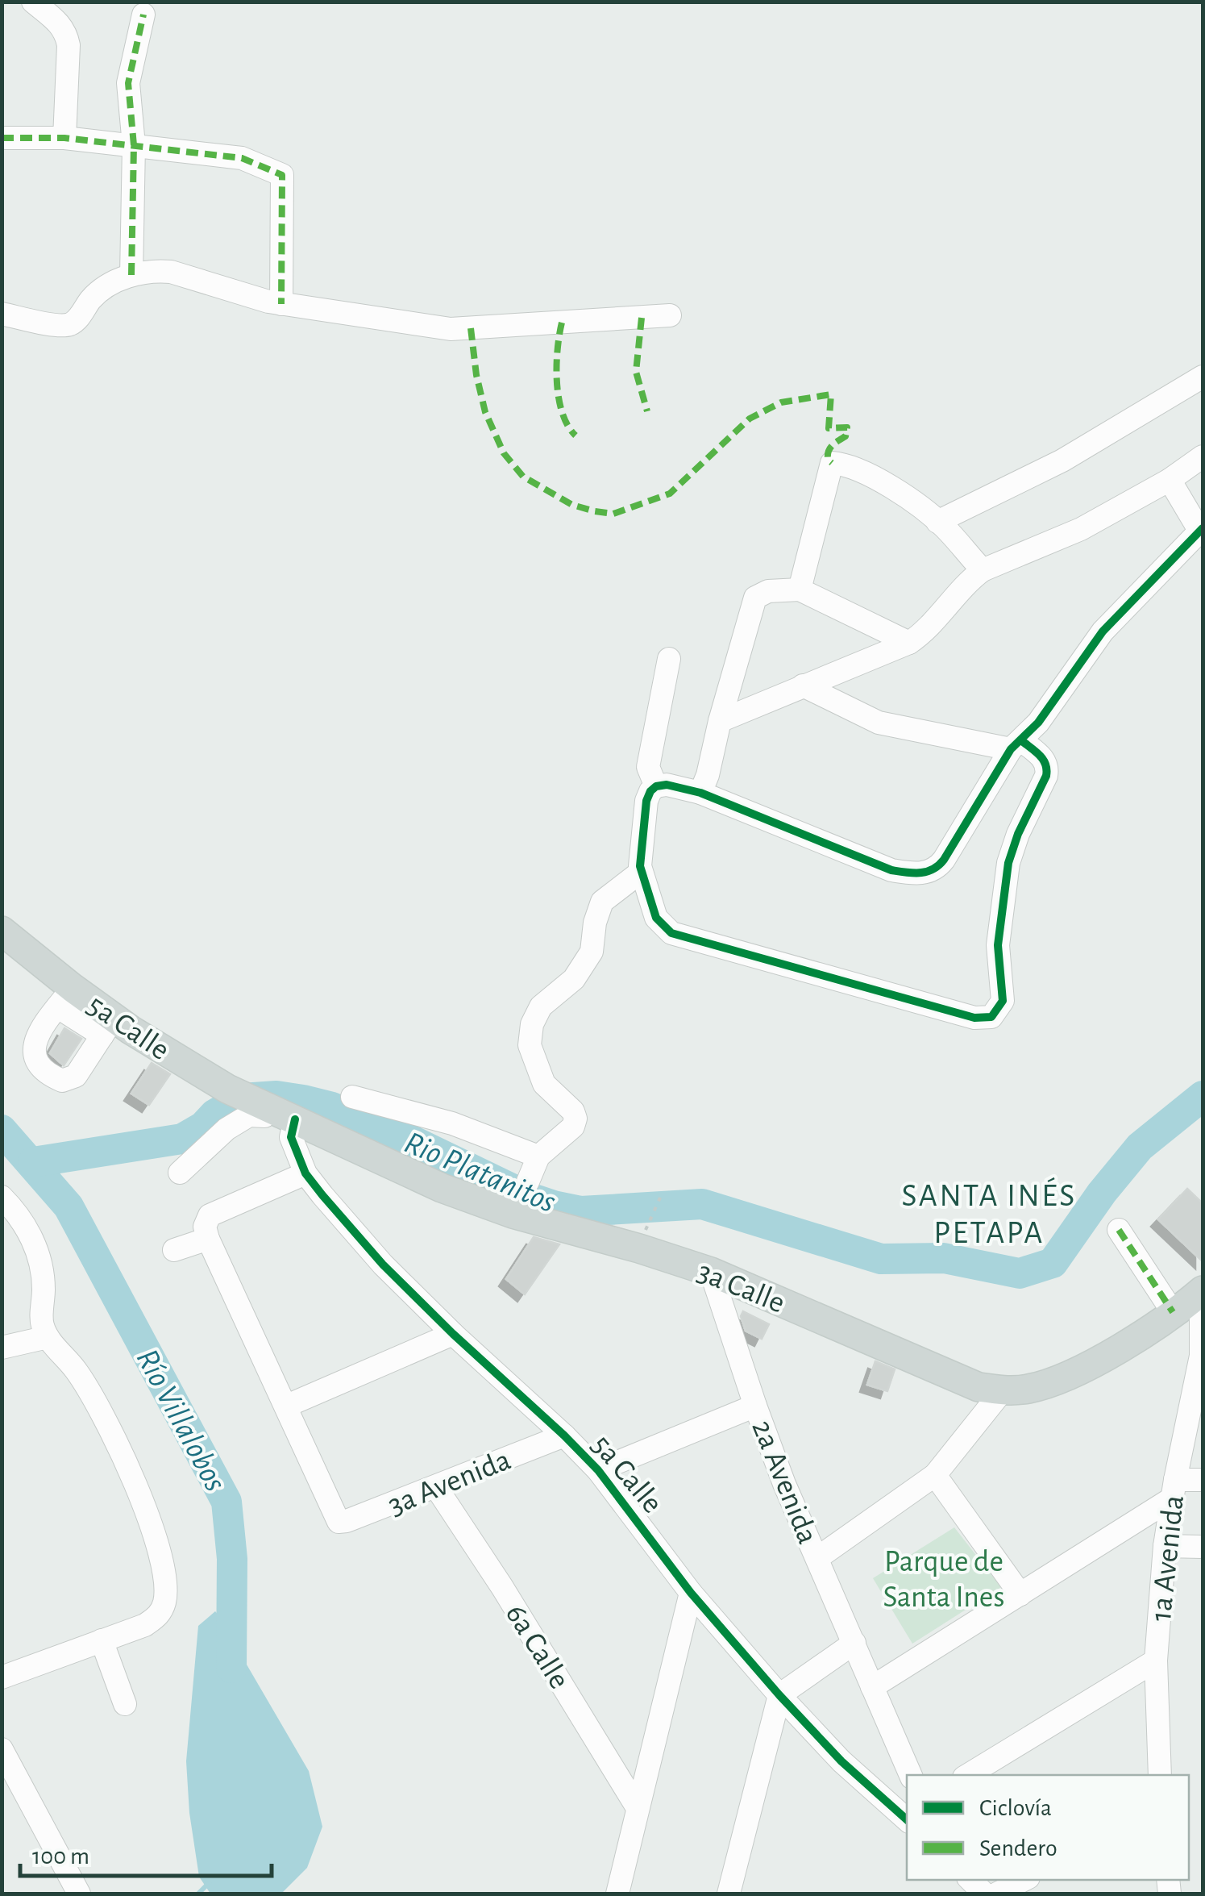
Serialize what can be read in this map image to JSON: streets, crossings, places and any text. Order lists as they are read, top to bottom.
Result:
{
  "streets": {
    "main road": ["5a Calle", "3a Calle"],
    "street": [
      "3a Avenida",
      "2a Avenida",
      "1a Avenida",
      "6a Calle"
    ]
  },
  "crossings": [
    ["5a Calle", "3a Calle"],
    ["5a Calle", "3a Avenida"],
    ["3a Calle", "2a Avenida"],
    ["3a Calle", "1a Avenida"],
    ["3a Avenida", "6a Calle"]
  ],
  "districts": ["SANTA INÉS PETAPA"],
  "water": ["Rio Platanitos", "Río Villalobos"],
  "parks": ["Parque de Santa Ines"],
  "legend": ["Ciclovía", "Sendero"],
  "scale_bar": "100 m"
}
